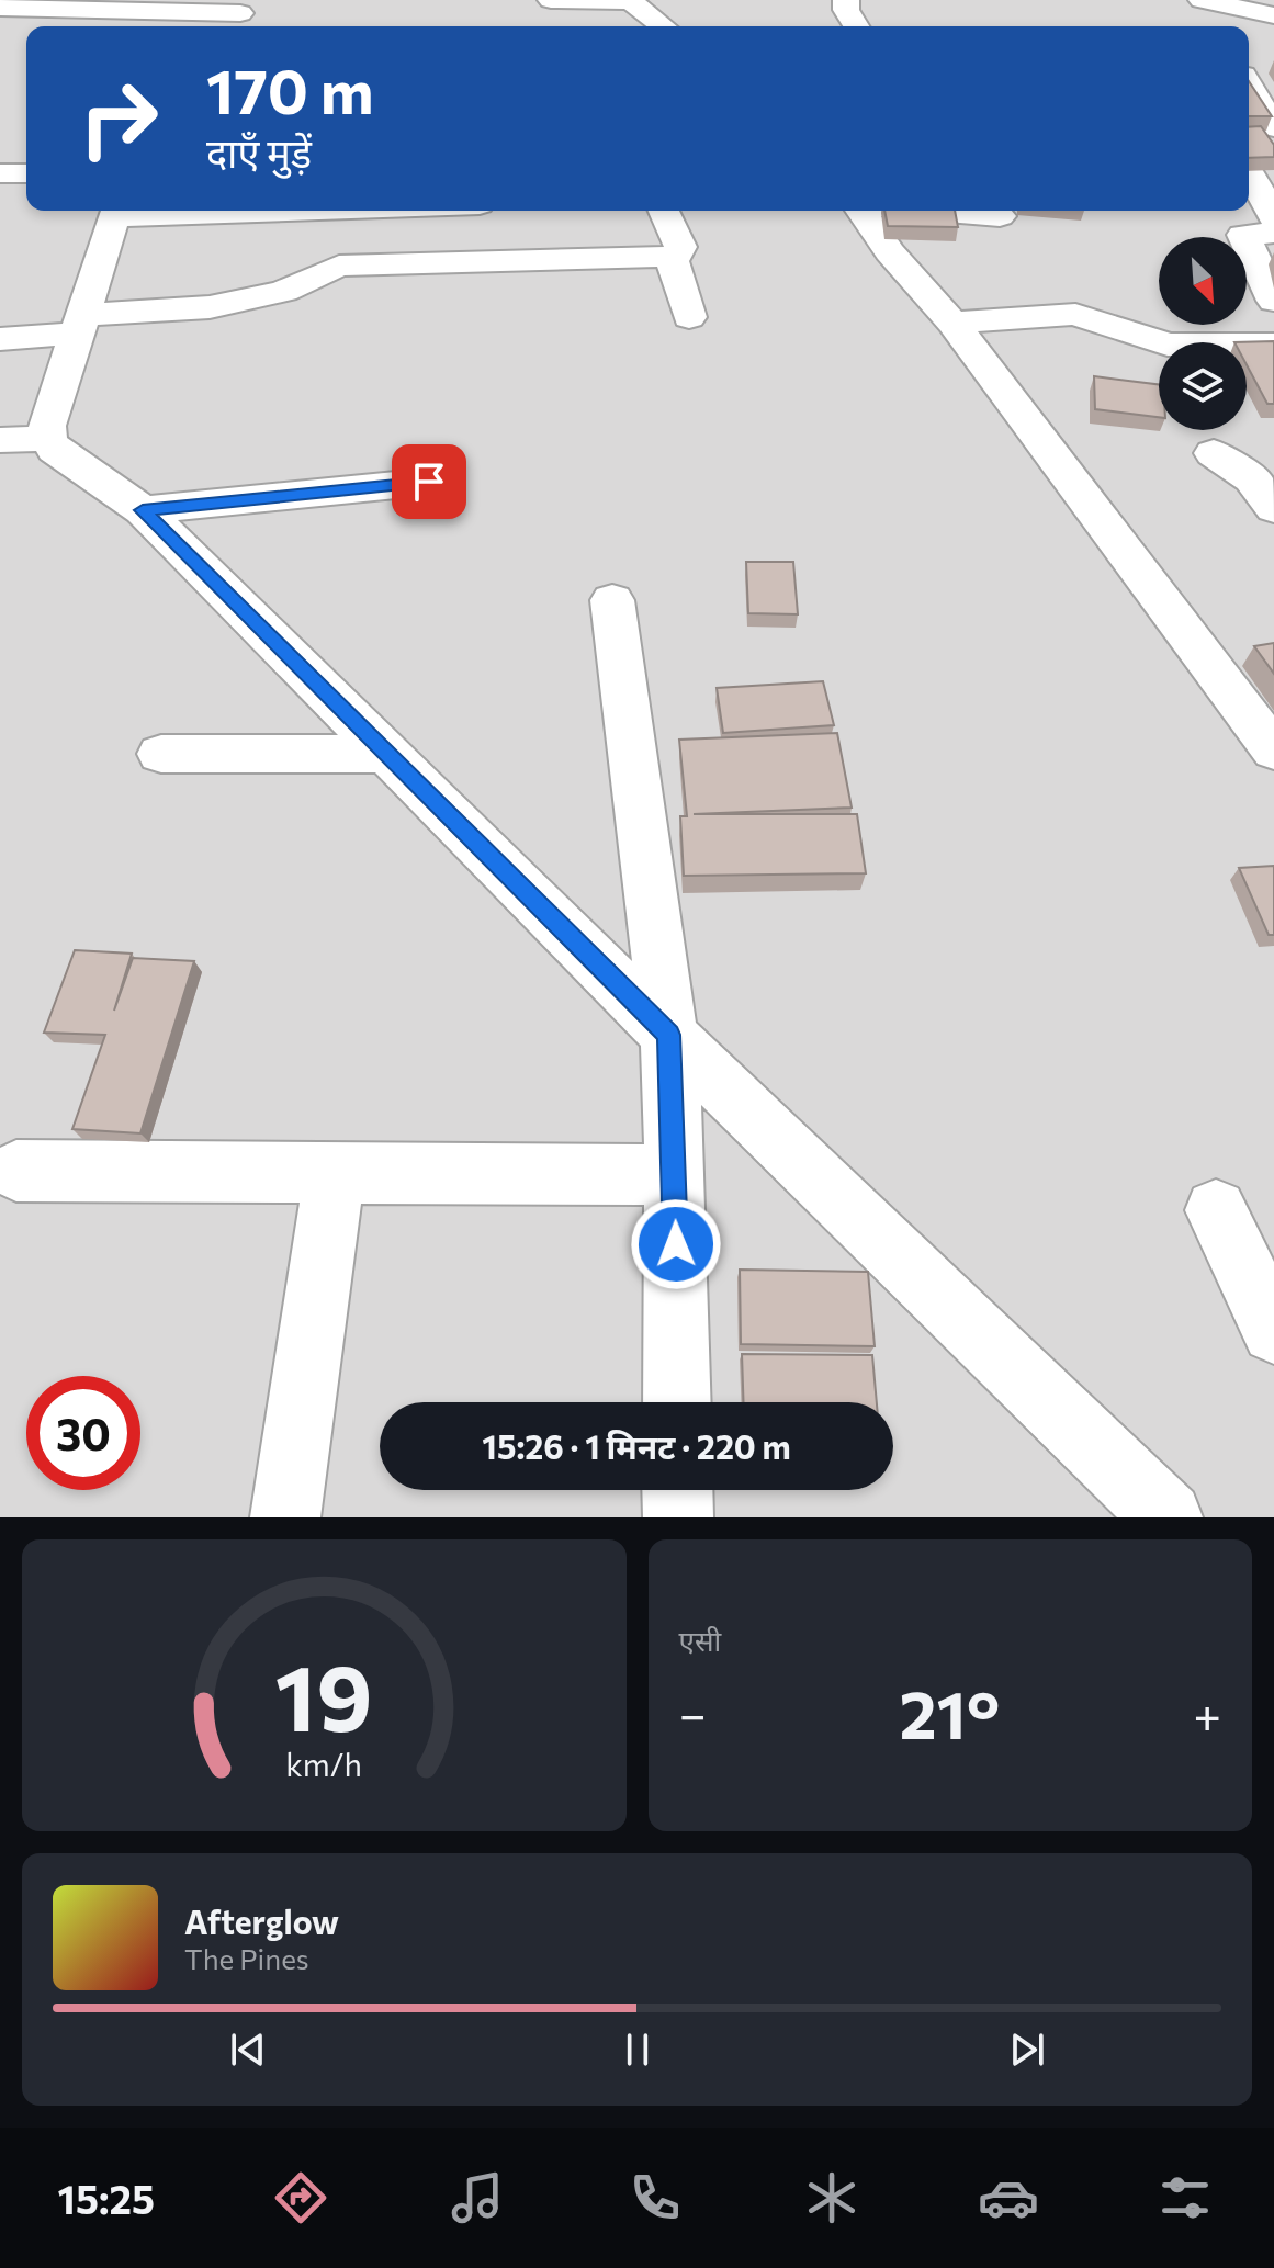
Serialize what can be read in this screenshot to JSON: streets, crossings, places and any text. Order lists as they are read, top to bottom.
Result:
{
  "north": "bottom right",
  "page": {
    "turn": ["170 m", "दाएँ मुड़ें"],
    "limit": "30",
    "trip": "15:26 · 1 मिनट · 220 m",
    "tile": "एसी",
    "heat": ["−", "21°", "+"],
    "song": ["Afterglow", "The Pines"],
    "tabs": "15:25",
    "gauge": ["19", "km/h"]
  }
}
